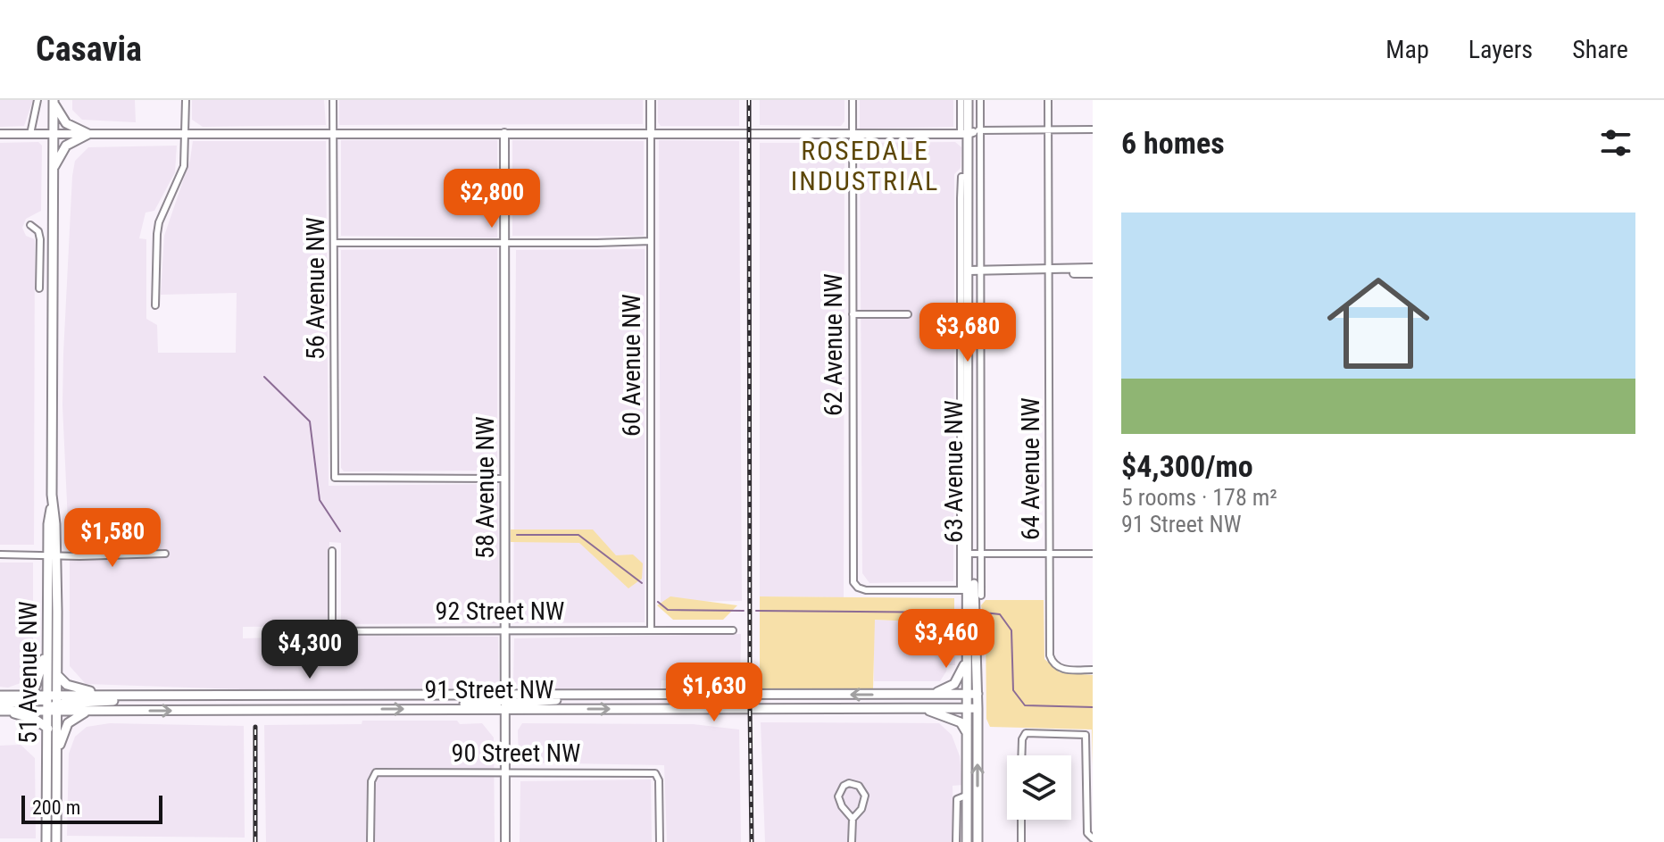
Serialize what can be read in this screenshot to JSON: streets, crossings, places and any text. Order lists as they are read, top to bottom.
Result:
{
  "streets": {
    "main road": ["63 Avenue NW", "51 Avenue NW", "91 Street NW"],
    "street": [
      "56 Avenue NW",
      "62 Avenue NW",
      "60 Avenue NW",
      "64 Avenue NW",
      "58 Avenue NW",
      "92 Street NW",
      "90 Street NW"
    ]
  },
  "crossings": [
    ["56 Avenue NW", "58 Avenue NW"],
    ["62 Avenue NW", "63 Avenue NW"],
    ["60 Avenue NW", "92 Street NW"],
    ["63 Avenue NW", "91 Street NW"],
    ["58 Avenue NW", "92 Street NW"],
    ["58 Avenue NW", "91 Street NW"],
    ["58 Avenue NW", "90 Street NW"],
    ["51 Avenue NW", "91 Street NW"]
  ],
  "districts": ["ROSEDALE INDUSTRIAL"],
  "scale_bar": "200 m",
  "page": {
    "header": "Casavia",
    "nav": ["Map", "Layers", "Share"],
    "heading": "6 homes",
    "price": [
      "$2,800",
      "$3,680",
      "$1,580",
      "$3,460",
      "$4,300",
      "$1,630"
    ],
    "list": [
      {
        "name": "$4,300/mo",
        "note": "5 rooms · 178 m² · 91 Street NW"
      }
    ],
    "scale": "200 m"
  }
}
